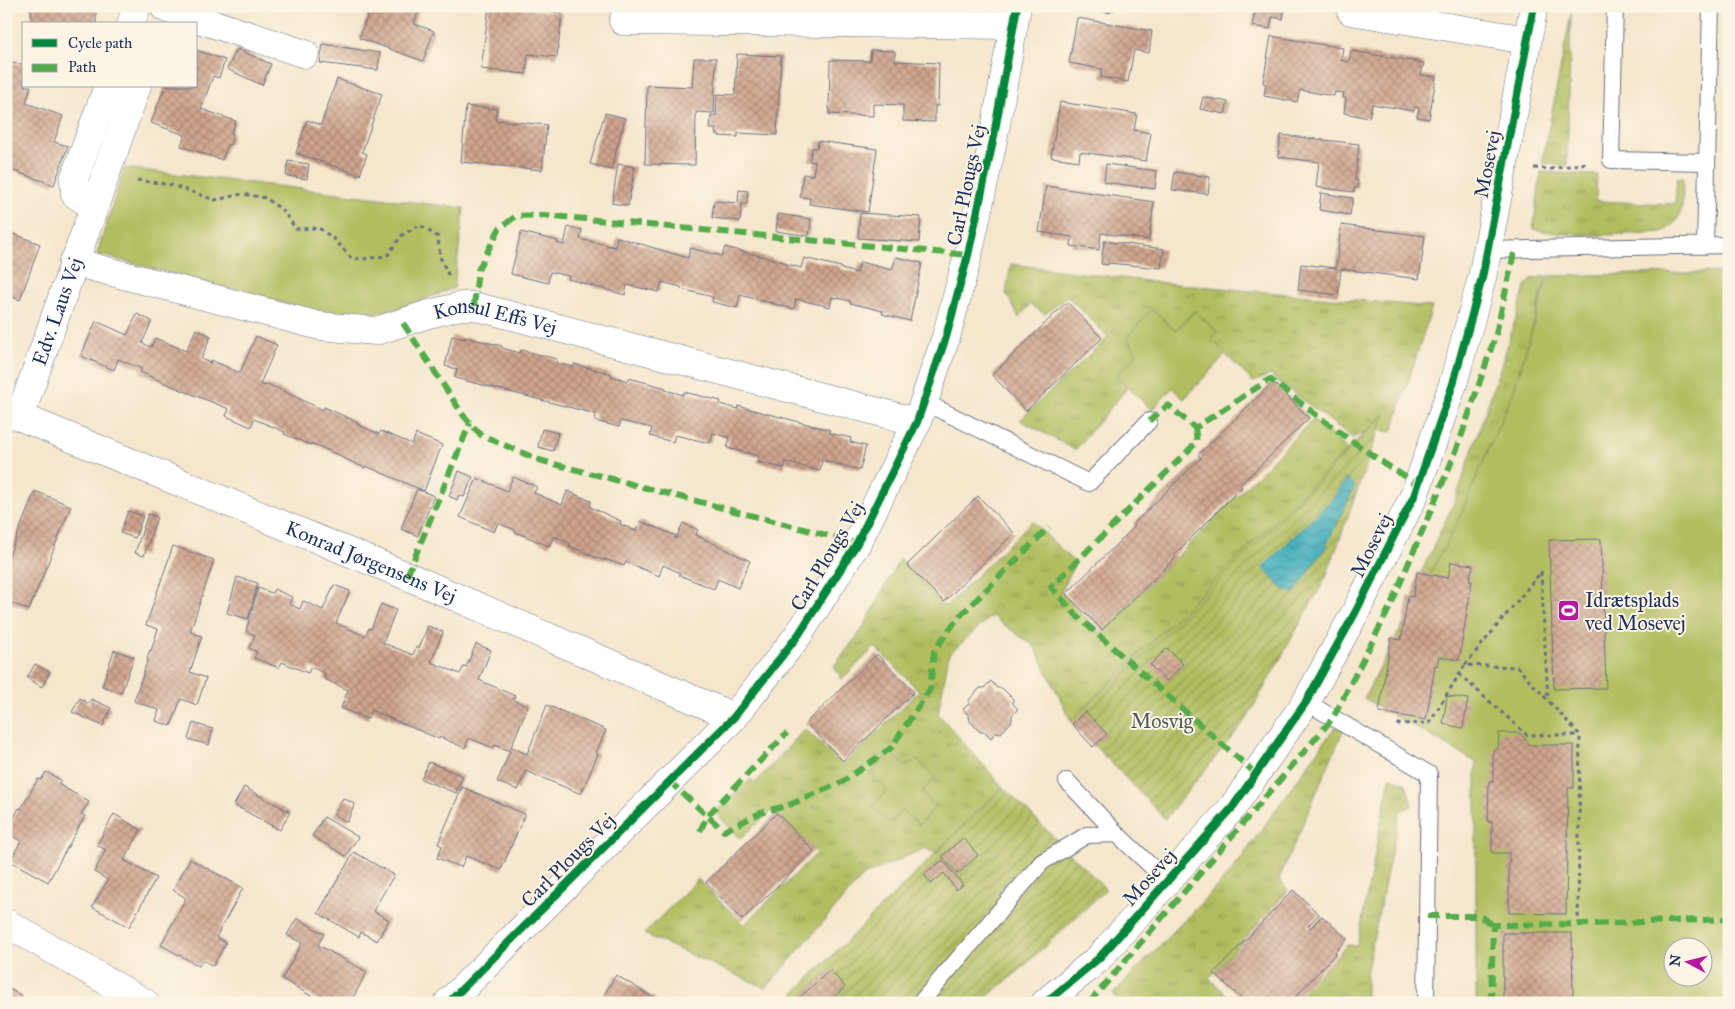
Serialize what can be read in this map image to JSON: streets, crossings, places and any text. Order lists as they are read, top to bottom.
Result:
{
  "streets": {
    "street": [
      "Mosevej",
      "Carl Plougs Vej",
      "Edv. Laus Vej",
      "Konsul Effs Vej",
      "Konrad Jørgensens Vej"
    ]
  },
  "crossings": [
    ["Carl Plougs Vej", "Konsul Effs Vej"],
    ["Carl Plougs Vej", "Konrad Jørgensens Vej"],
    ["Edv. Laus Vej", "Konsul Effs Vej"],
    ["Edv. Laus Vej", "Konrad Jørgensens Vej"]
  ],
  "parks": ["Mosvig"],
  "places": {
    "sports": ["Idrætsplads ved Mosevej"]
  },
  "legend": ["Cycle path", "Path"],
  "north": "left"
}
